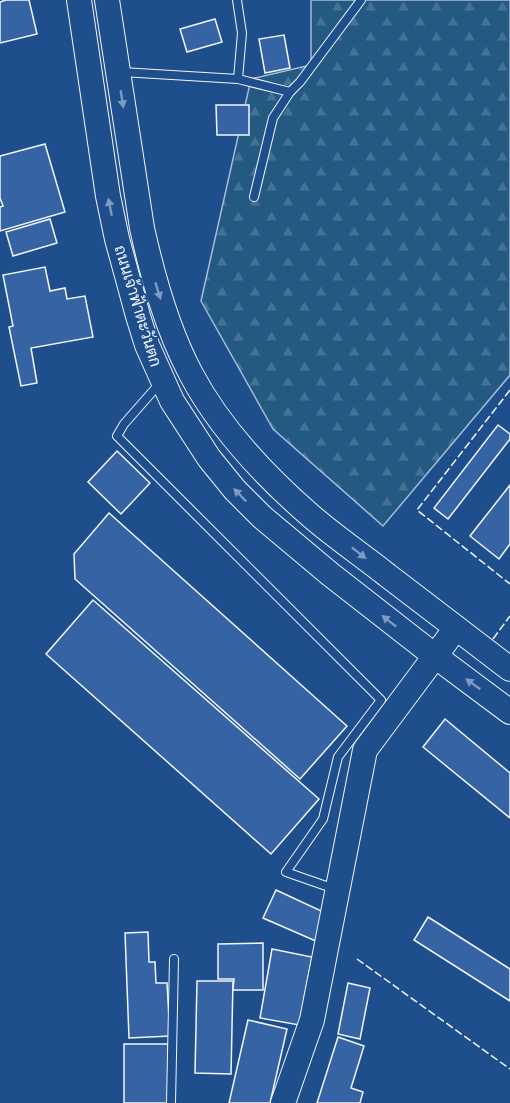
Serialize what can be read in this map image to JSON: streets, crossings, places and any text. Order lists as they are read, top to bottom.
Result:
{
  "streets": {
    "main road": ["ถนนเจ้าฟ้าตะวันตก"]
  }
}
